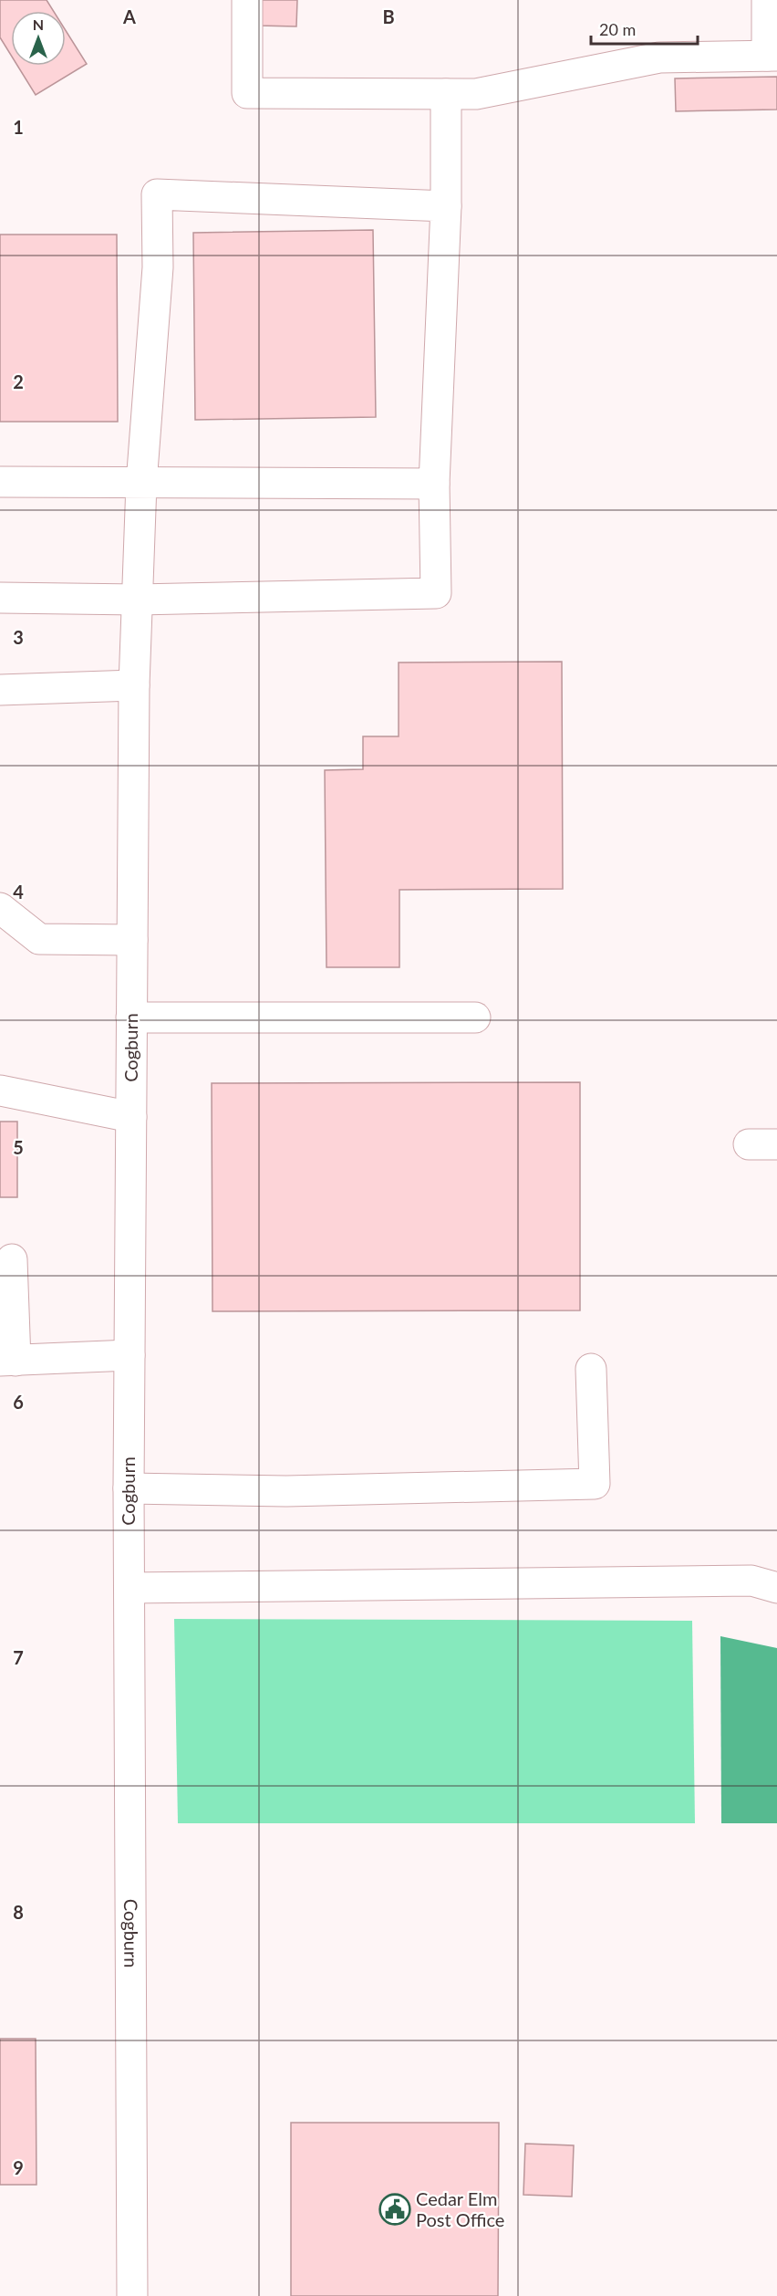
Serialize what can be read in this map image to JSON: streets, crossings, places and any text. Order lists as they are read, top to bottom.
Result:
{
  "streets": {
    "street": ["Cogburn"]
  },
  "places": {
    "public building": ["Cedar Elm Post Office"]
  },
  "scale_bar": "20 m",
  "north": "top",
  "grid": {
    "columns": ["A", "B"],
    "rows": [
      "1",
      "2",
      "3",
      "4",
      "5",
      "6",
      "7",
      "8",
      "9"
    ]
  }
}
